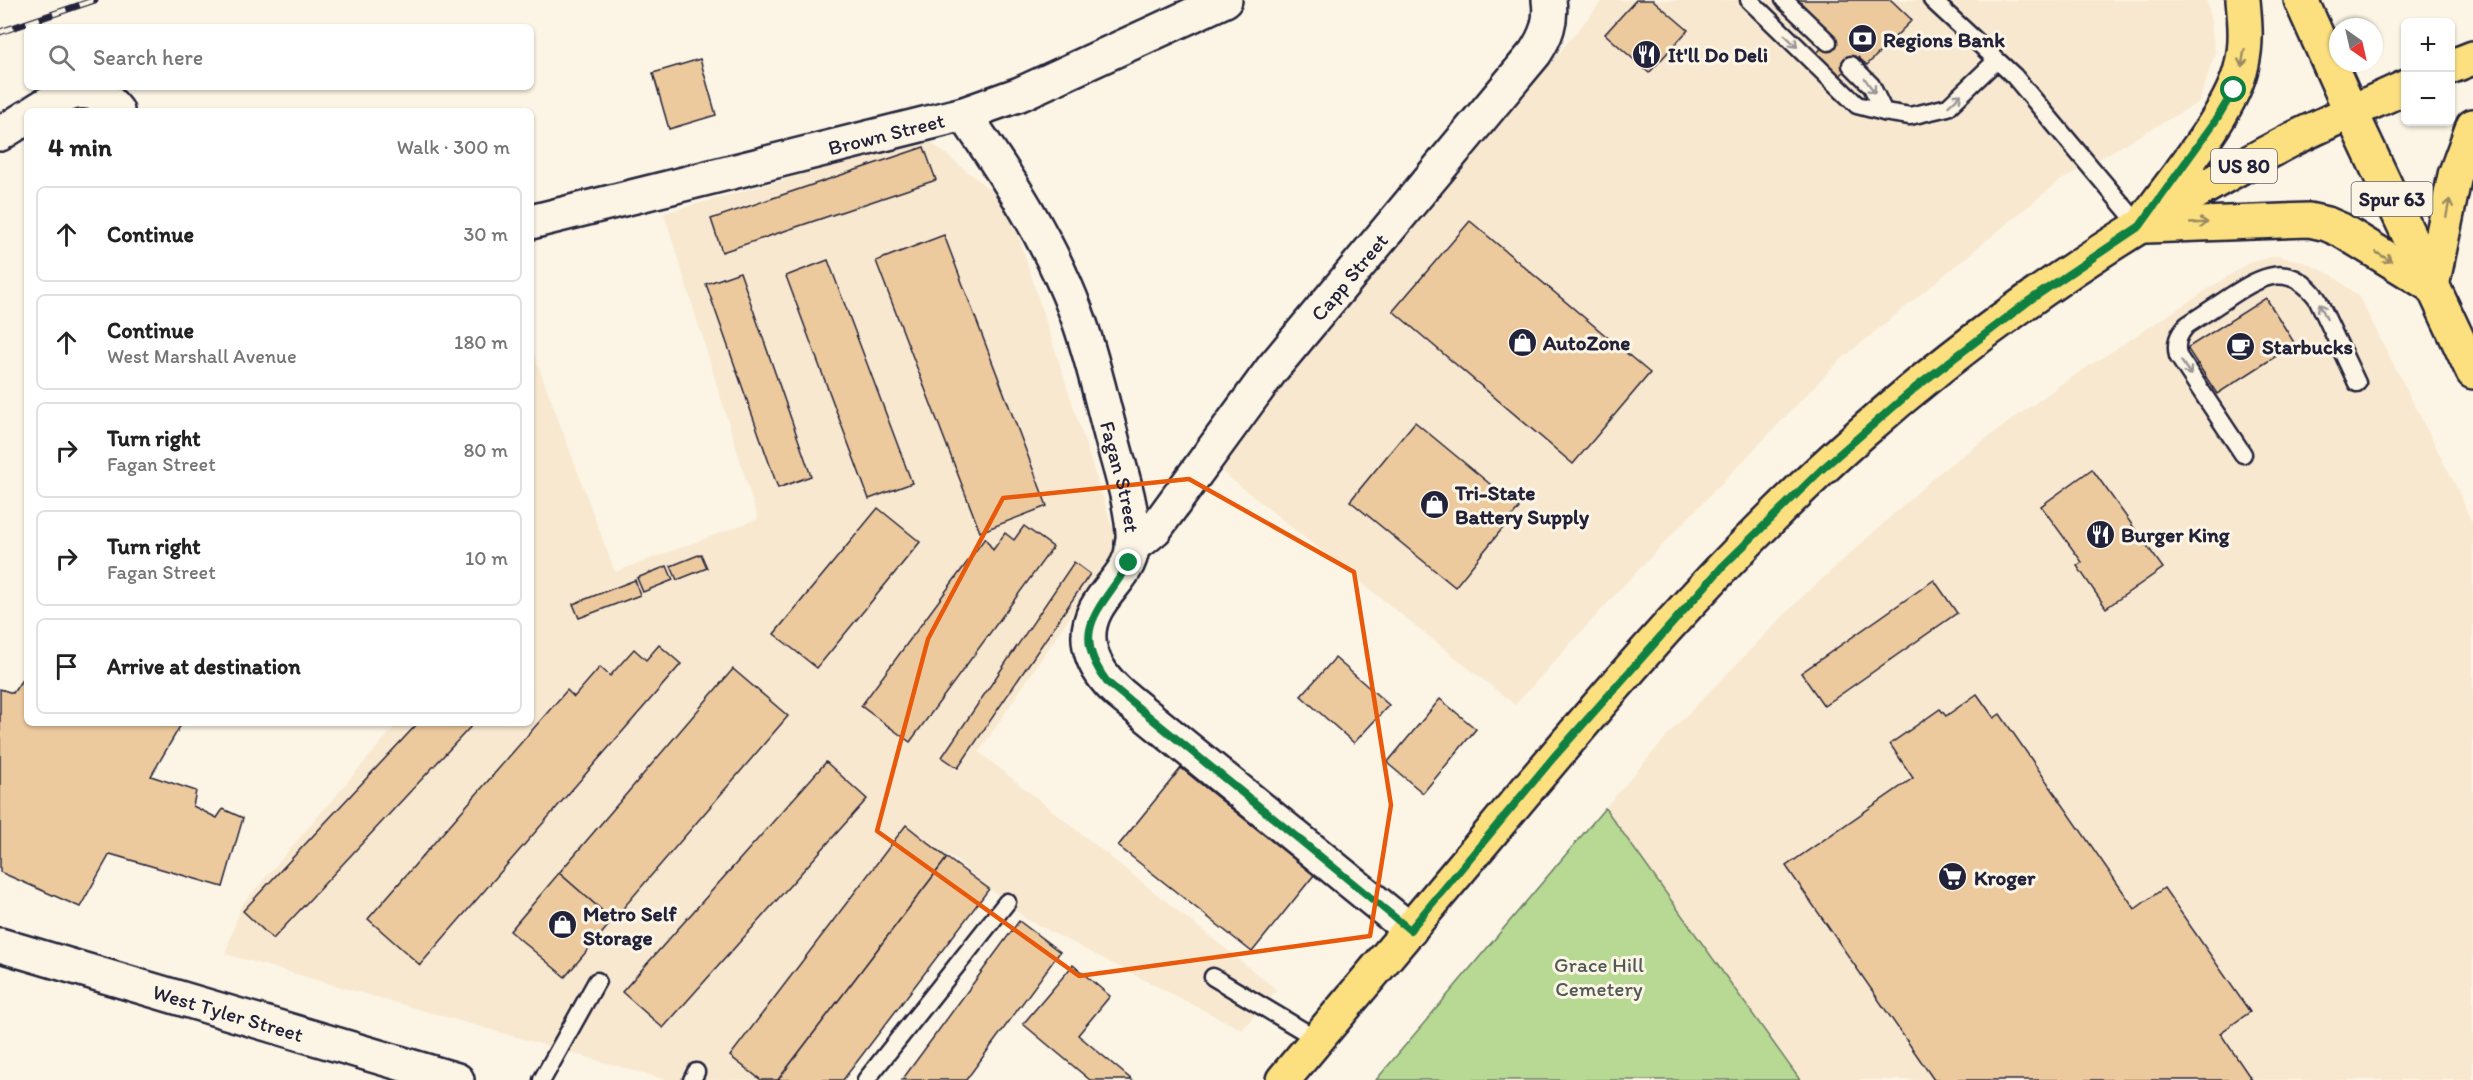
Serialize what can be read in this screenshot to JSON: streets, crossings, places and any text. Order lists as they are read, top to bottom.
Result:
{
  "streets": {
    "main road": ["US 80", "Spur 63"],
    "street": [
      "Brown Street",
      "Capp Street",
      "Fagan Street",
      "West Tyler Street"
    ]
  },
  "crossings": [
    ["Brown Street", "Fagan Street"],
    ["US 80", "Spur 63"],
    ["US 80", "Fagan Street"],
    ["Capp Street", "Fagan Street"]
  ],
  "parks": ["Grace Hill Cemetery"],
  "places": {
    "bank": ["Regions Bank"],
    "restaurant": ["It'll Do Deli", "Burger King"],
    "shop": ["AutoZone", "Tri-State Battery Supply", "Metro Self Storage"],
    "cafe": ["Starbucks"],
    "supermarket": ["Kroger"]
  },
  "north": "bottom right",
  "page": {
    "map_buttons": ["+", "−"],
    "search": "Search here",
    "heading": ["4 min", "Walk · 300 m"],
    "list": [
      ["Continue", "30 m"],
      ["Continue", "West Marshall Avenue", "180 m"],
      ["Turn right", "Fagan Street", "80 m"],
      ["Turn right", "Fagan Street", "10 m"],
      "Arrive at destination"
    ]
  }
}
